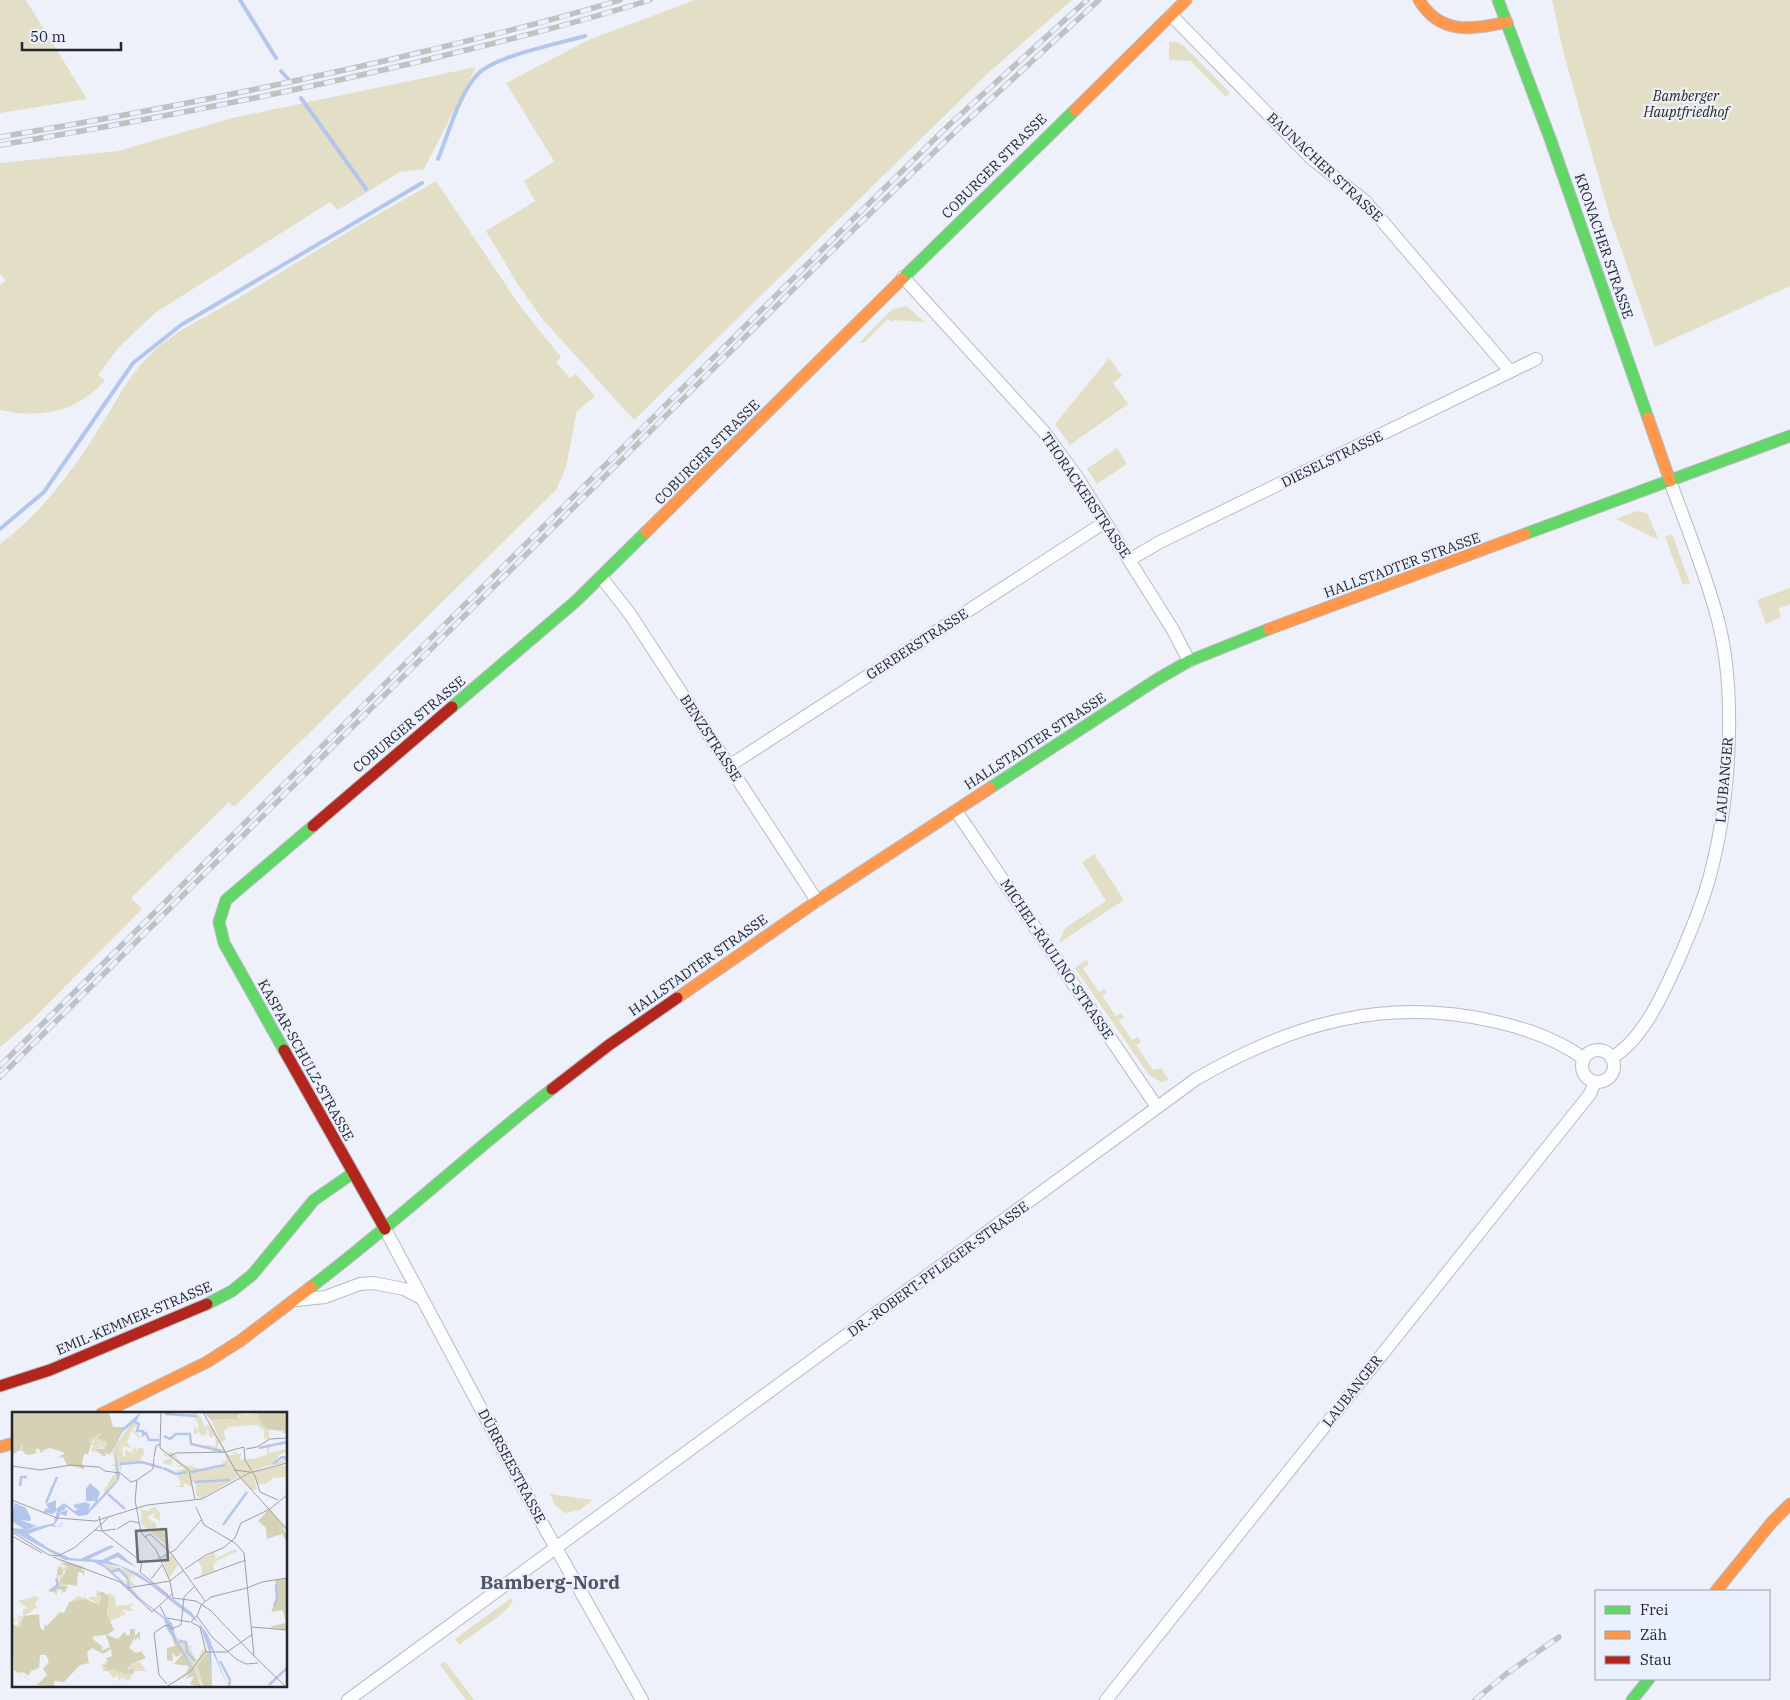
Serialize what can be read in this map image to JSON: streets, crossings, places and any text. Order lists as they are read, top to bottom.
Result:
{
  "streets": {
    "street": [
      "COBURGER STRASSE",
      "BAUNACHER STRASSE",
      "KRONACHER STRASSE",
      "DIESELSTRASSE",
      "THORACKERSTRASSE",
      "HALLSTADTER STRASSE",
      "GERBERSTRASSE",
      "BENZSTRASSE",
      "LAUBANGER",
      "MICHEL-RAULINO-STRASSE",
      "KASPAR-SCHULZ-STRASSE",
      "DR.-ROBERT-PFLEGER-STRASSE",
      "EMIL-KEMMER-STRASSE",
      "DÜRRSEESTRASSE"
    ]
  },
  "crossings": [
    ["COBURGER STRASSE", "BAUNACHER STRASSE"],
    ["COBURGER STRASSE", "THORACKERSTRASSE"],
    ["COBURGER STRASSE", "BENZSTRASSE"],
    ["COBURGER STRASSE", "KASPAR-SCHULZ-STRASSE"],
    ["BAUNACHER STRASSE", "DIESELSTRASSE"],
    ["KRONACHER STRASSE", "HALLSTADTER STRASSE"],
    ["KRONACHER STRASSE", "LAUBANGER"],
    ["DIESELSTRASSE", "THORACKERSTRASSE"],
    ["THORACKERSTRASSE", "HALLSTADTER STRASSE"],
    ["THORACKERSTRASSE", "GERBERSTRASSE"],
    ["HALLSTADTER STRASSE", "BENZSTRASSE"],
    ["HALLSTADTER STRASSE", "LAUBANGER"],
    ["HALLSTADTER STRASSE", "MICHEL-RAULINO-STRASSE"],
    ["HALLSTADTER STRASSE", "KASPAR-SCHULZ-STRASSE"],
    ["HALLSTADTER STRASSE", "DÜRRSEESTRASSE"],
    ["GERBERSTRASSE", "BENZSTRASSE"],
    ["LAUBANGER", "DR.-ROBERT-PFLEGER-STRASSE"],
    ["MICHEL-RAULINO-STRASSE", "DR.-ROBERT-PFLEGER-STRASSE"],
    ["KASPAR-SCHULZ-STRASSE", "EMIL-KEMMER-STRASSE"],
    ["KASPAR-SCHULZ-STRASSE", "DÜRRSEESTRASSE"],
    ["DR.-ROBERT-PFLEGER-STRASSE", "DÜRRSEESTRASSE"]
  ],
  "districts": ["Bamberg-Nord"],
  "parks": ["Bamberger Hauptfriedhof"],
  "legend": ["Frei", "Zäh", "Stau"],
  "scale_bar": "50 m"
}
